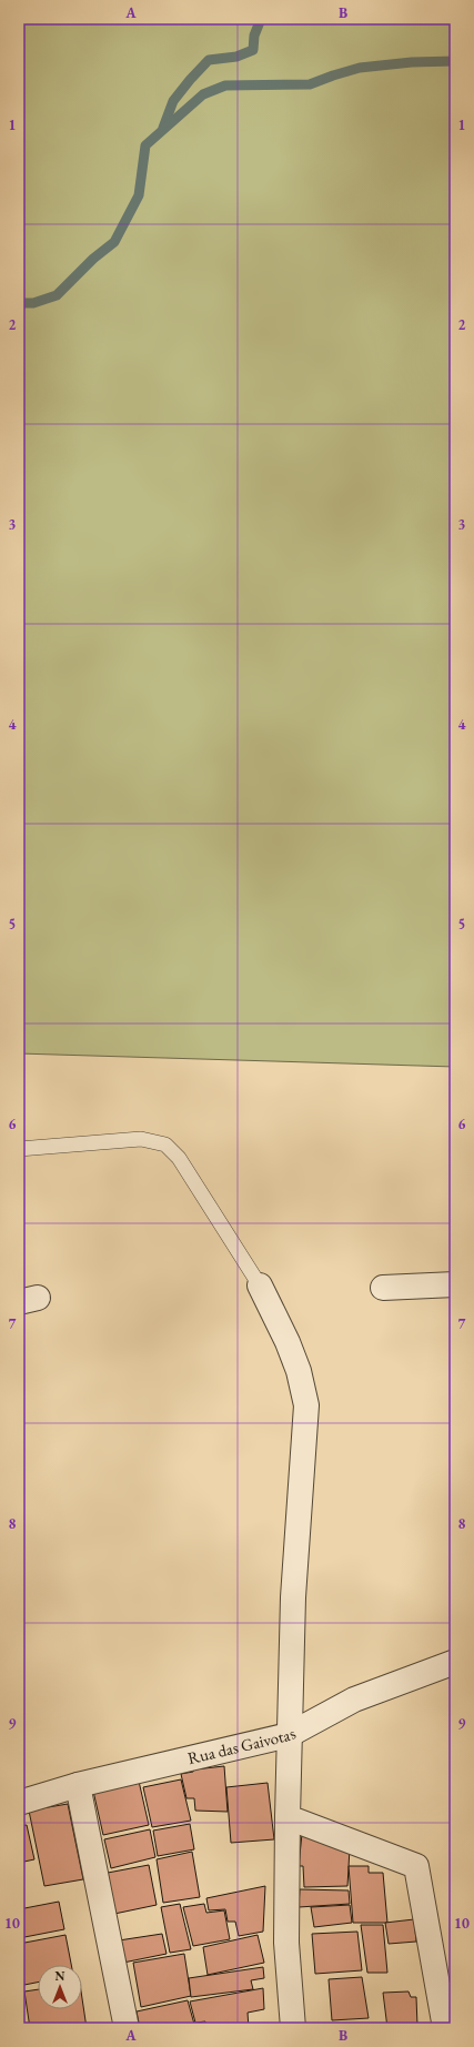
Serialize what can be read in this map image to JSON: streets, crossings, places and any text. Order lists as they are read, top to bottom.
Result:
{
  "streets": {
    "street": ["Rua das Gaivotas"]
  },
  "north": "top",
  "grid": {
    "columns": ["A", "B"],
    "rows": [
      "1",
      "2",
      "3",
      "4",
      "5",
      "6",
      "7",
      "8",
      "9",
      "10"
    ]
  }
}
